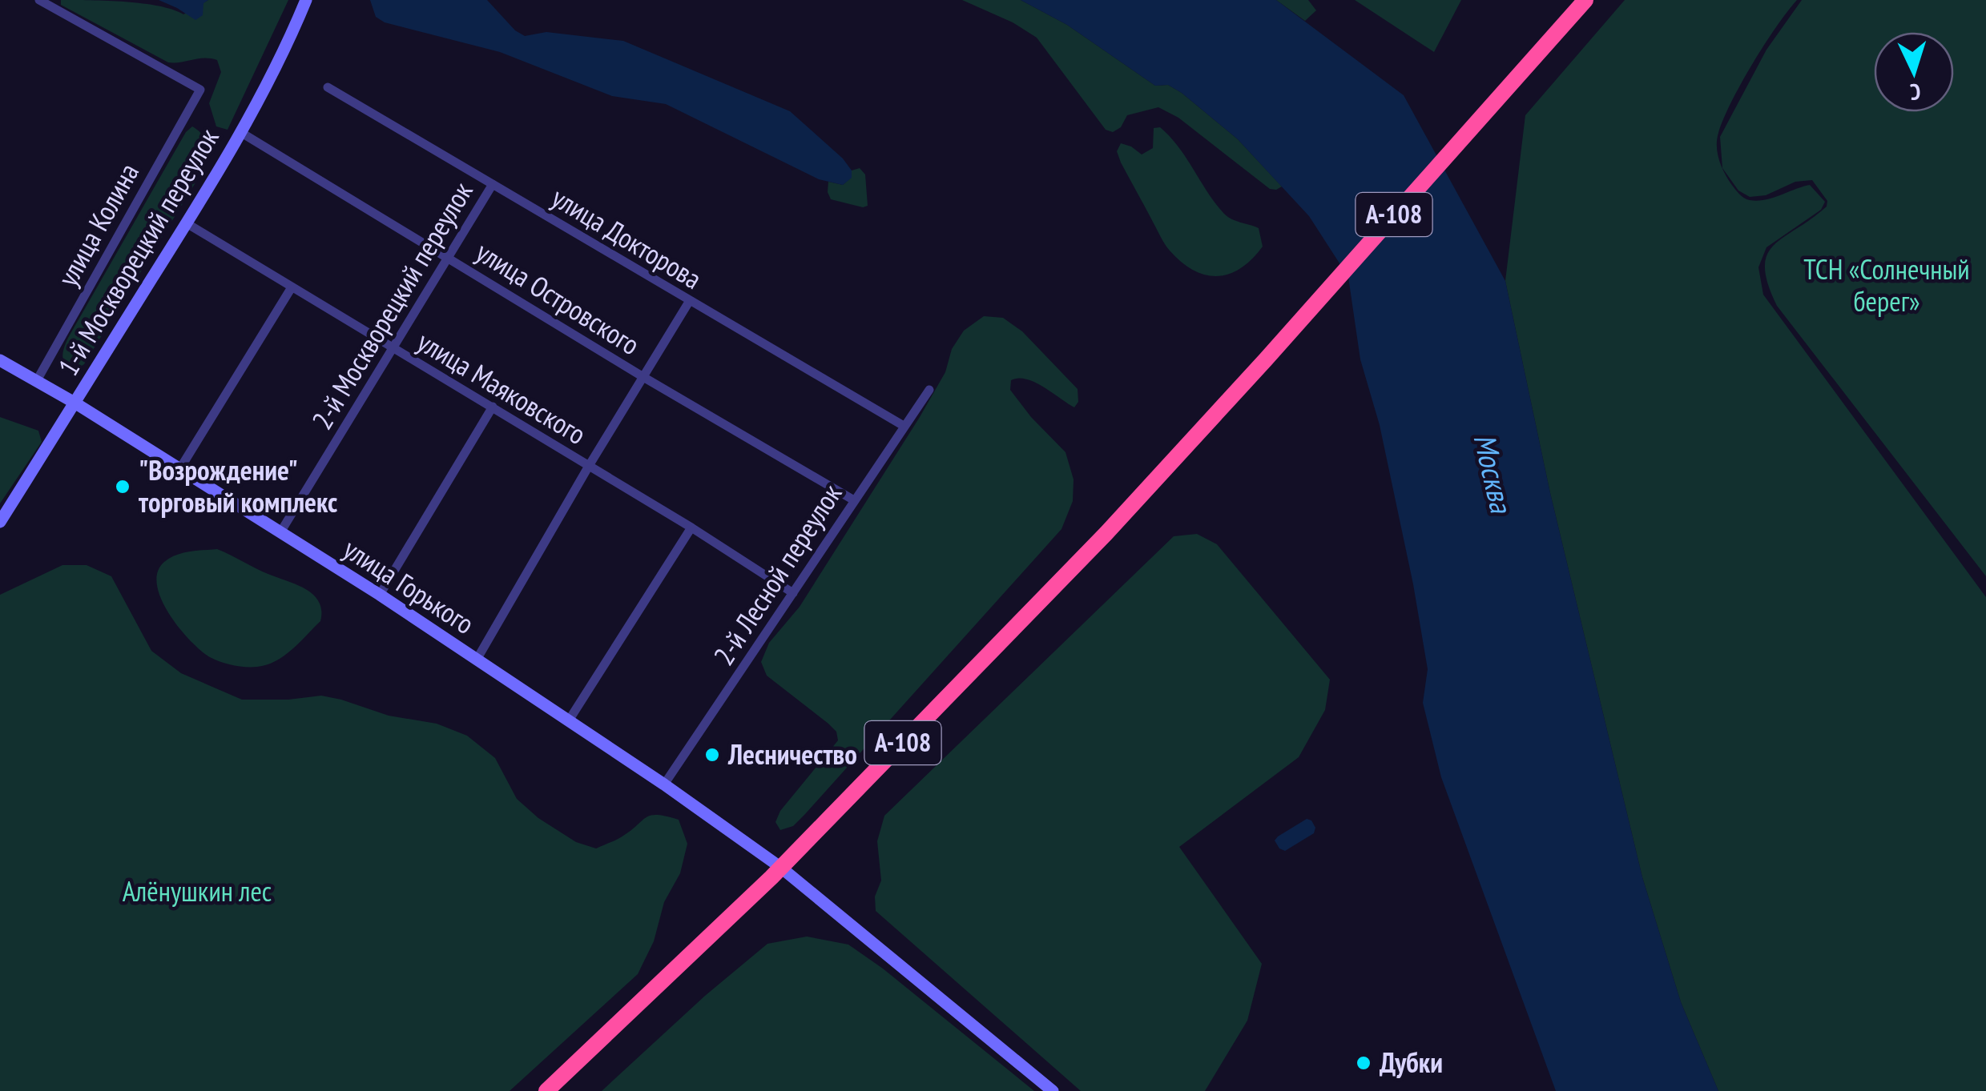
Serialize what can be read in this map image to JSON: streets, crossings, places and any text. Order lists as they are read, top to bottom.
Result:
{
  "streets": {
    "highway": ["А-108"],
    "main road": ["1-й Москворецкий переулок", "улица Горького"],
    "street": [
      "улица Колина",
      "улица Докторова",
      "улица Островского",
      "2-й Москворецкий переулок",
      "улица Маяковского",
      "2-й Лесной переулок"
    ]
  },
  "crossings": [
    ["А-108", "улица Горького"],
    ["улица Колина", "улица Горького"],
    ["улица Докторова", "2-й Москворецкий переулок"],
    ["улица Докторова", "2-й Лесной переулок"],
    ["1-й Москворецкий переулок", "улица Островского"],
    ["1-й Москворецкий переулок", "улица Маяковского"],
    ["1-й Москворецкий переулок", "улица Горького"],
    ["улица Островского", "2-й Москворецкий переулок"],
    ["улица Островского", "2-й Лесной переулок"],
    ["2-й Москворецкий переулок", "улица Маяковского"],
    ["2-й Москворецкий переулок", "улица Горького"],
    ["улица Маяковского", "2-й Лесной переулок"],
    ["2-й Лесной переулок", "улица Горького"]
  ],
  "water": ["Москва"],
  "parks": ["ТСН «Солнечный берег»", "Алёнушкин лес"],
  "places": ["\"Возрождение\" торговый комплекс", "Лесничество", "Дубки"],
  "north": "bottom"
}
